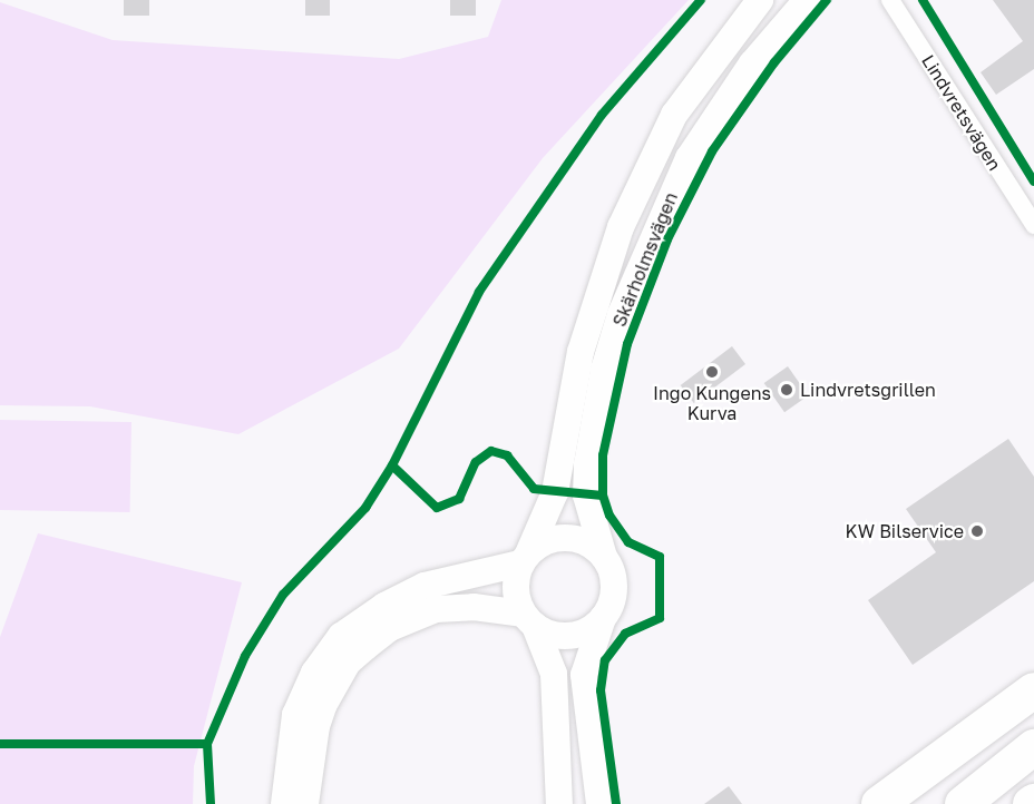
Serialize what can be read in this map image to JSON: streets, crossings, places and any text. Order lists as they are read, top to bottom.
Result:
{
  "streets": {
    "main road": ["Skärholmsvägen"],
    "street": ["Lindvretsvägen"]
  },
  "places": ["Ingo Kungens Kurva", "Lindvretsgrillen", "KW Bilservice"]
}
